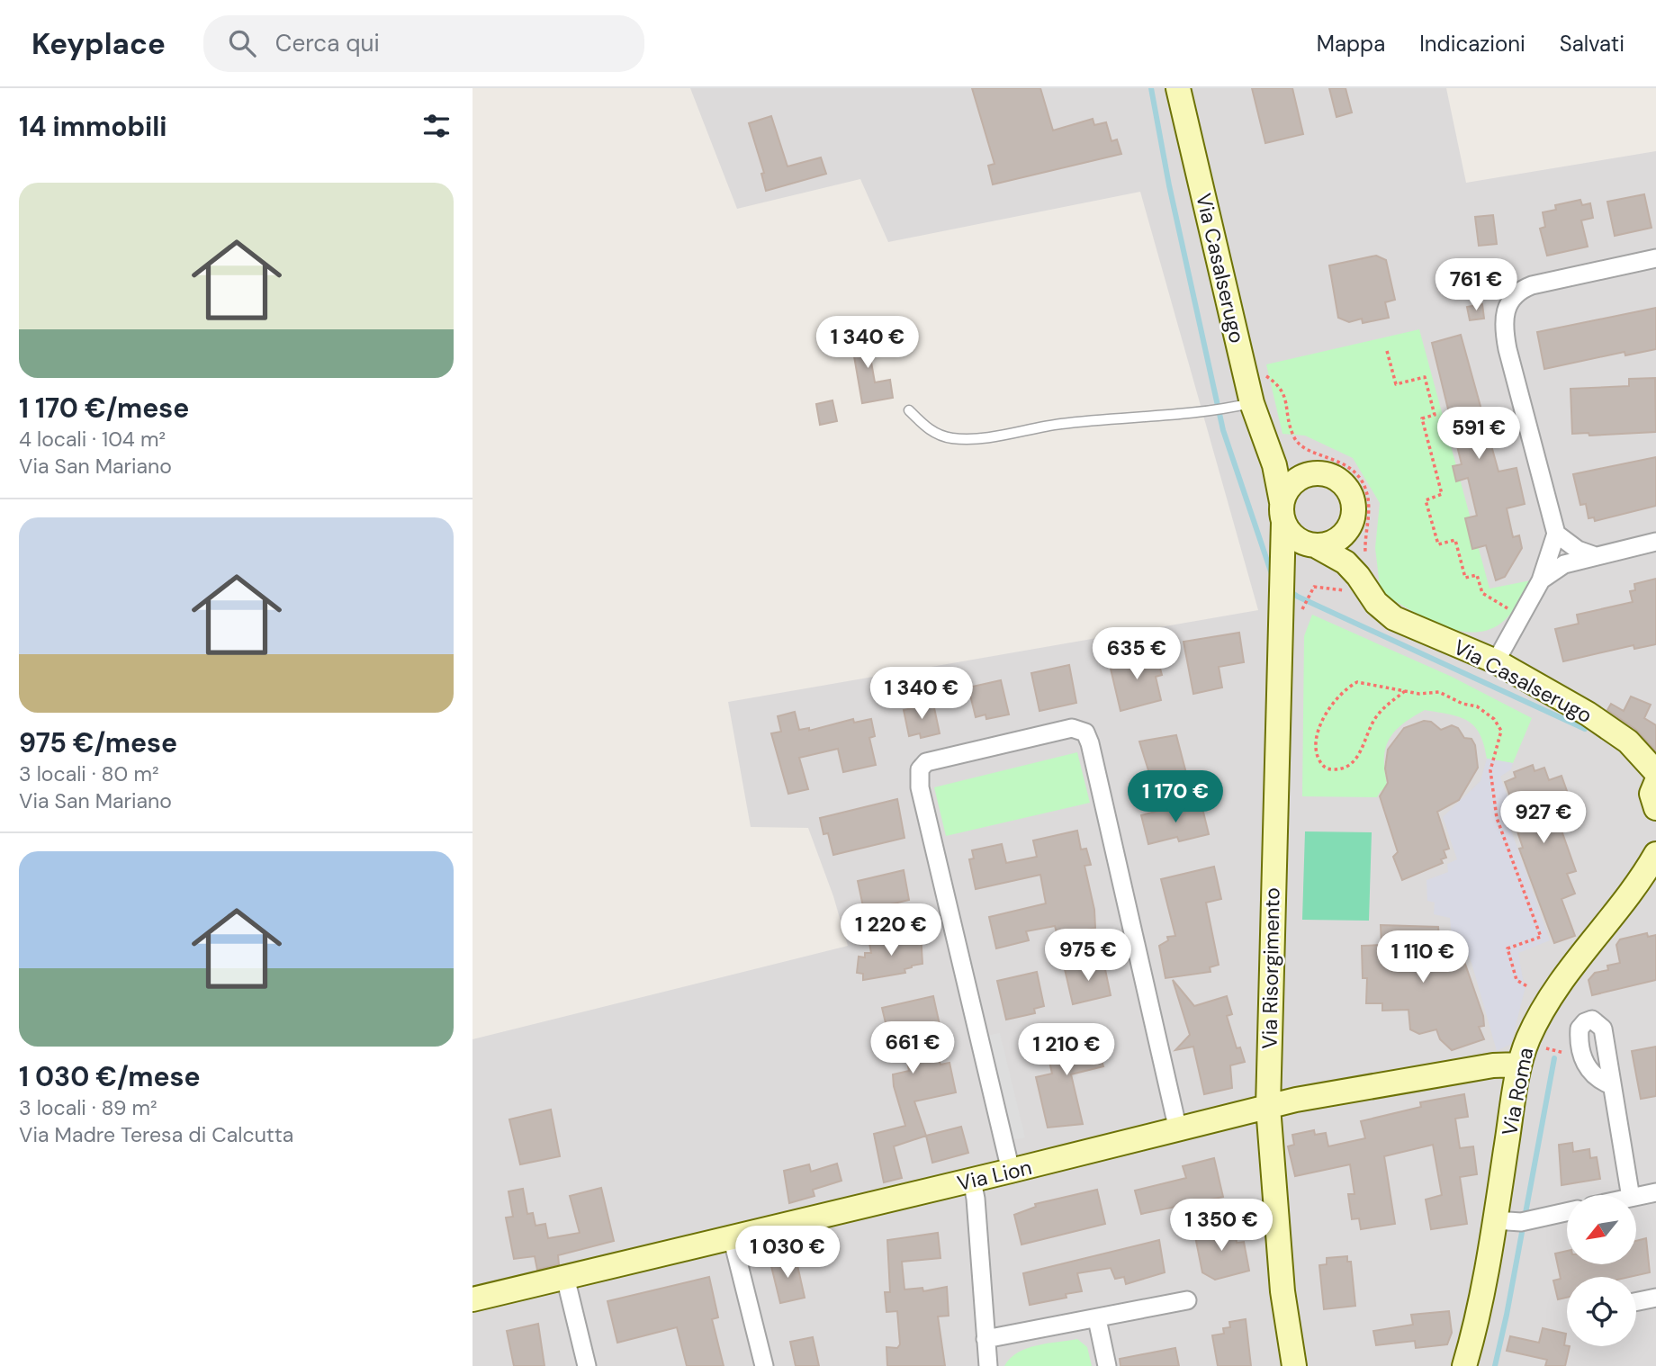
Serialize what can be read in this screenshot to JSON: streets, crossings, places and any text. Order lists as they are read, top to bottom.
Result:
{
  "streets": {
    "street": [
      "Via Casalserugo",
      "Via Risorgimento",
      "Via Roma",
      "Via Lion"
    ]
  },
  "crossings": [
    ["Via Casalserugo", "Via Risorgimento"],
    ["Via Risorgimento", "Via Lion"],
    ["Via Roma", "Via Lion"]
  ],
  "north": "bottom left",
  "page": {
    "header": "Keyplace",
    "search": "Cerca qui",
    "nav": ["Mappa", "Indicazioni", "Salvati"],
    "heading": "14 immobili",
    "list": [
      {
        "name": "1 170 €/mese",
        "note": "4 locali · 104 m² · Via San Mariano"
      },
      {
        "name": "975 €/mese",
        "note": "3 locali · 80 m² · Via San Mariano"
      },
      {
        "name": "1 030 €/mese",
        "note": "3 locali · 89 m² · Via Madre Teresa di Calcutta"
      }
    ],
    "price": [
      "761 €",
      "1 340 €",
      "591 €",
      "635 €",
      "1 340 €",
      "1 170 €",
      "927 €",
      "1 220 €",
      "975 €",
      "1 110 €",
      "661 €",
      "1 210 €",
      "1 350 €",
      "1 030 €"
    ]
  }
}
